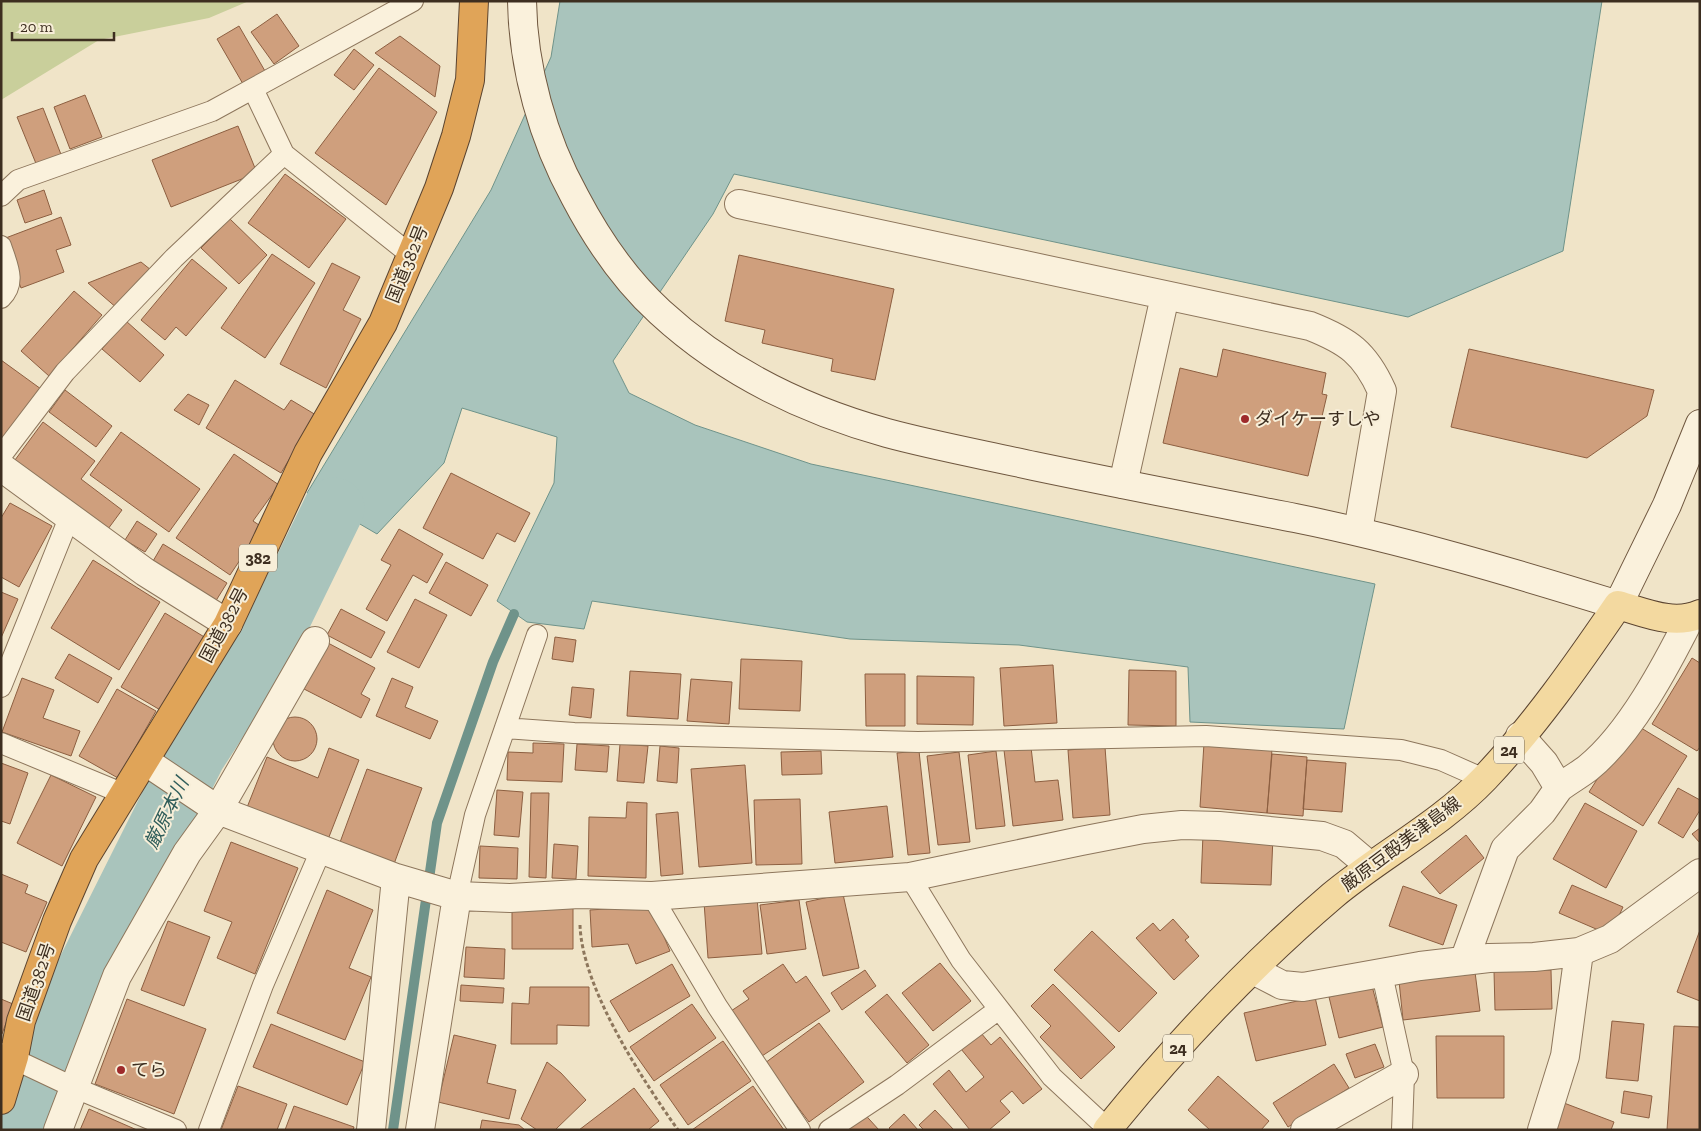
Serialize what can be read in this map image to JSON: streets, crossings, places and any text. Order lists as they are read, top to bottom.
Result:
{
  "streets": {
    "highway": ["国道382号", "382"],
    "main road": ["24", "厳原豆酘美津島線"]
  },
  "water": ["厳原本川"],
  "places": ["ダイケーすしや", "てら"],
  "scale_bar": "20 m"
}
